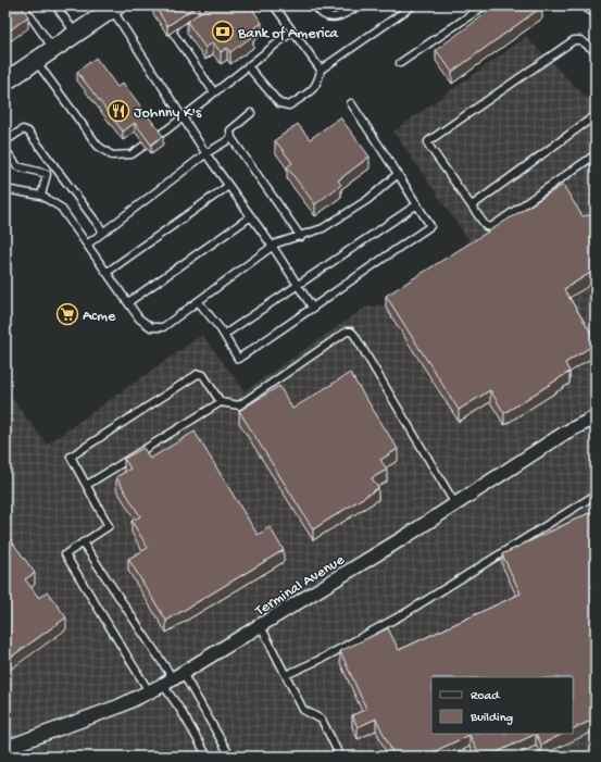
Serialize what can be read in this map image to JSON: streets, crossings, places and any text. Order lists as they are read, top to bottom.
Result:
{
  "streets": {
    "street": ["Terminal Avenue"]
  },
  "places": {
    "bank": ["Bank of America"],
    "restaurant": ["Johnny K's"],
    "supermarket": ["Acme"]
  },
  "legend": ["Road", "Building"]
}
